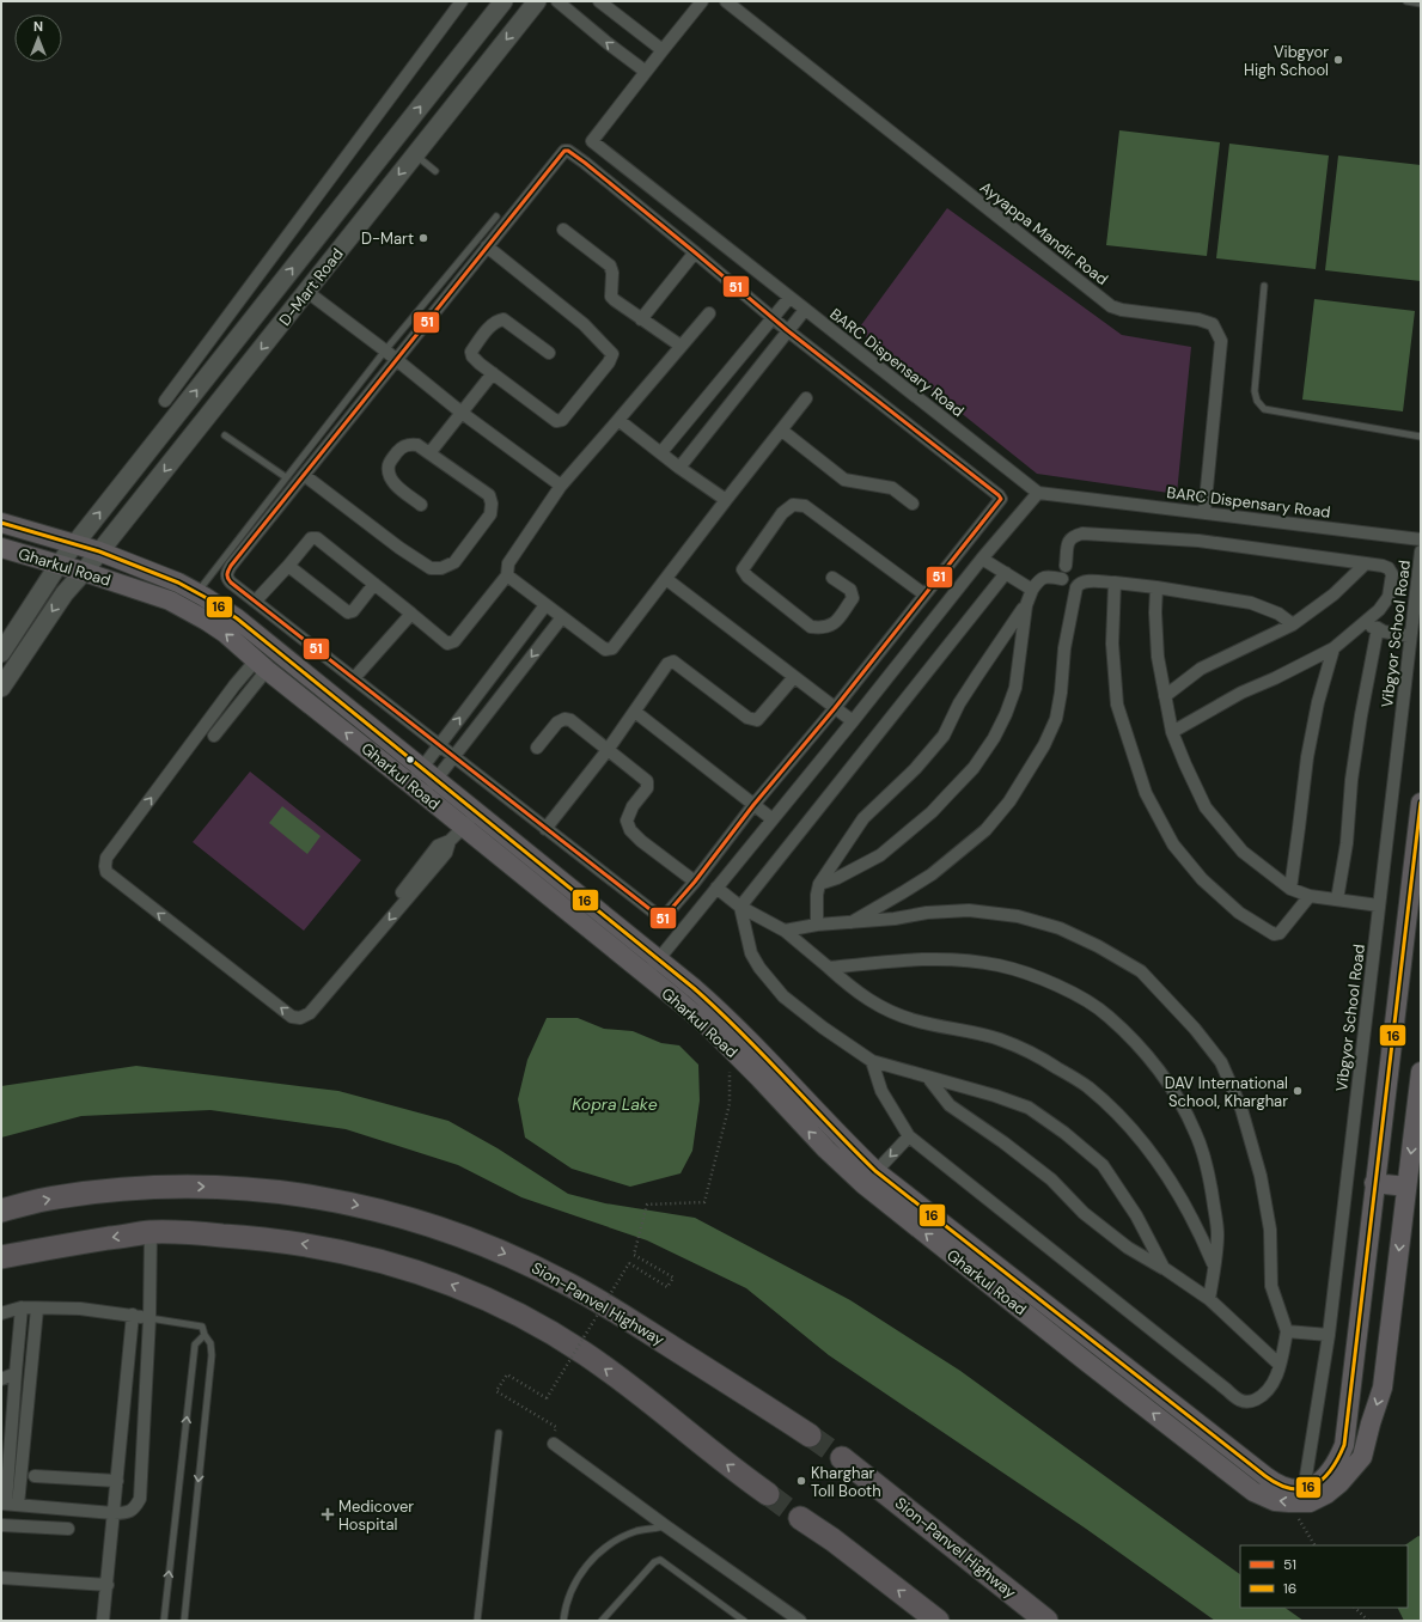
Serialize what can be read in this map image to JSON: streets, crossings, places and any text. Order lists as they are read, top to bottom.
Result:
{
  "streets": {
    "highway": ["Sion-Panvel Highway"],
    "main road": ["D-Mart Road", "Gharkul Road"],
    "street": ["Ayyappa Mandir Road", "BARC Dispensary Road", "Vibgyor School Road"]
  },
  "crossings": [
    ["Ayyappa Mandir Road", "BARC Dispensary Road"],
    ["D-Mart Road", "Gharkul Road"],
    ["Gharkul Road", "Vibgyor School Road"]
  ],
  "water": ["Kopra Lake"],
  "places": {
    "other": [
      "Vibgyor High School",
      "D-Mart",
      "DAV International School, Kharghar",
      "Kharghar Toll Booth"
    ],
    "health": ["Medicover Hospital"]
  },
  "lines": ["transit line 51", "transit line 16"],
  "legend": ["51", "16"],
  "north": "top"
}
